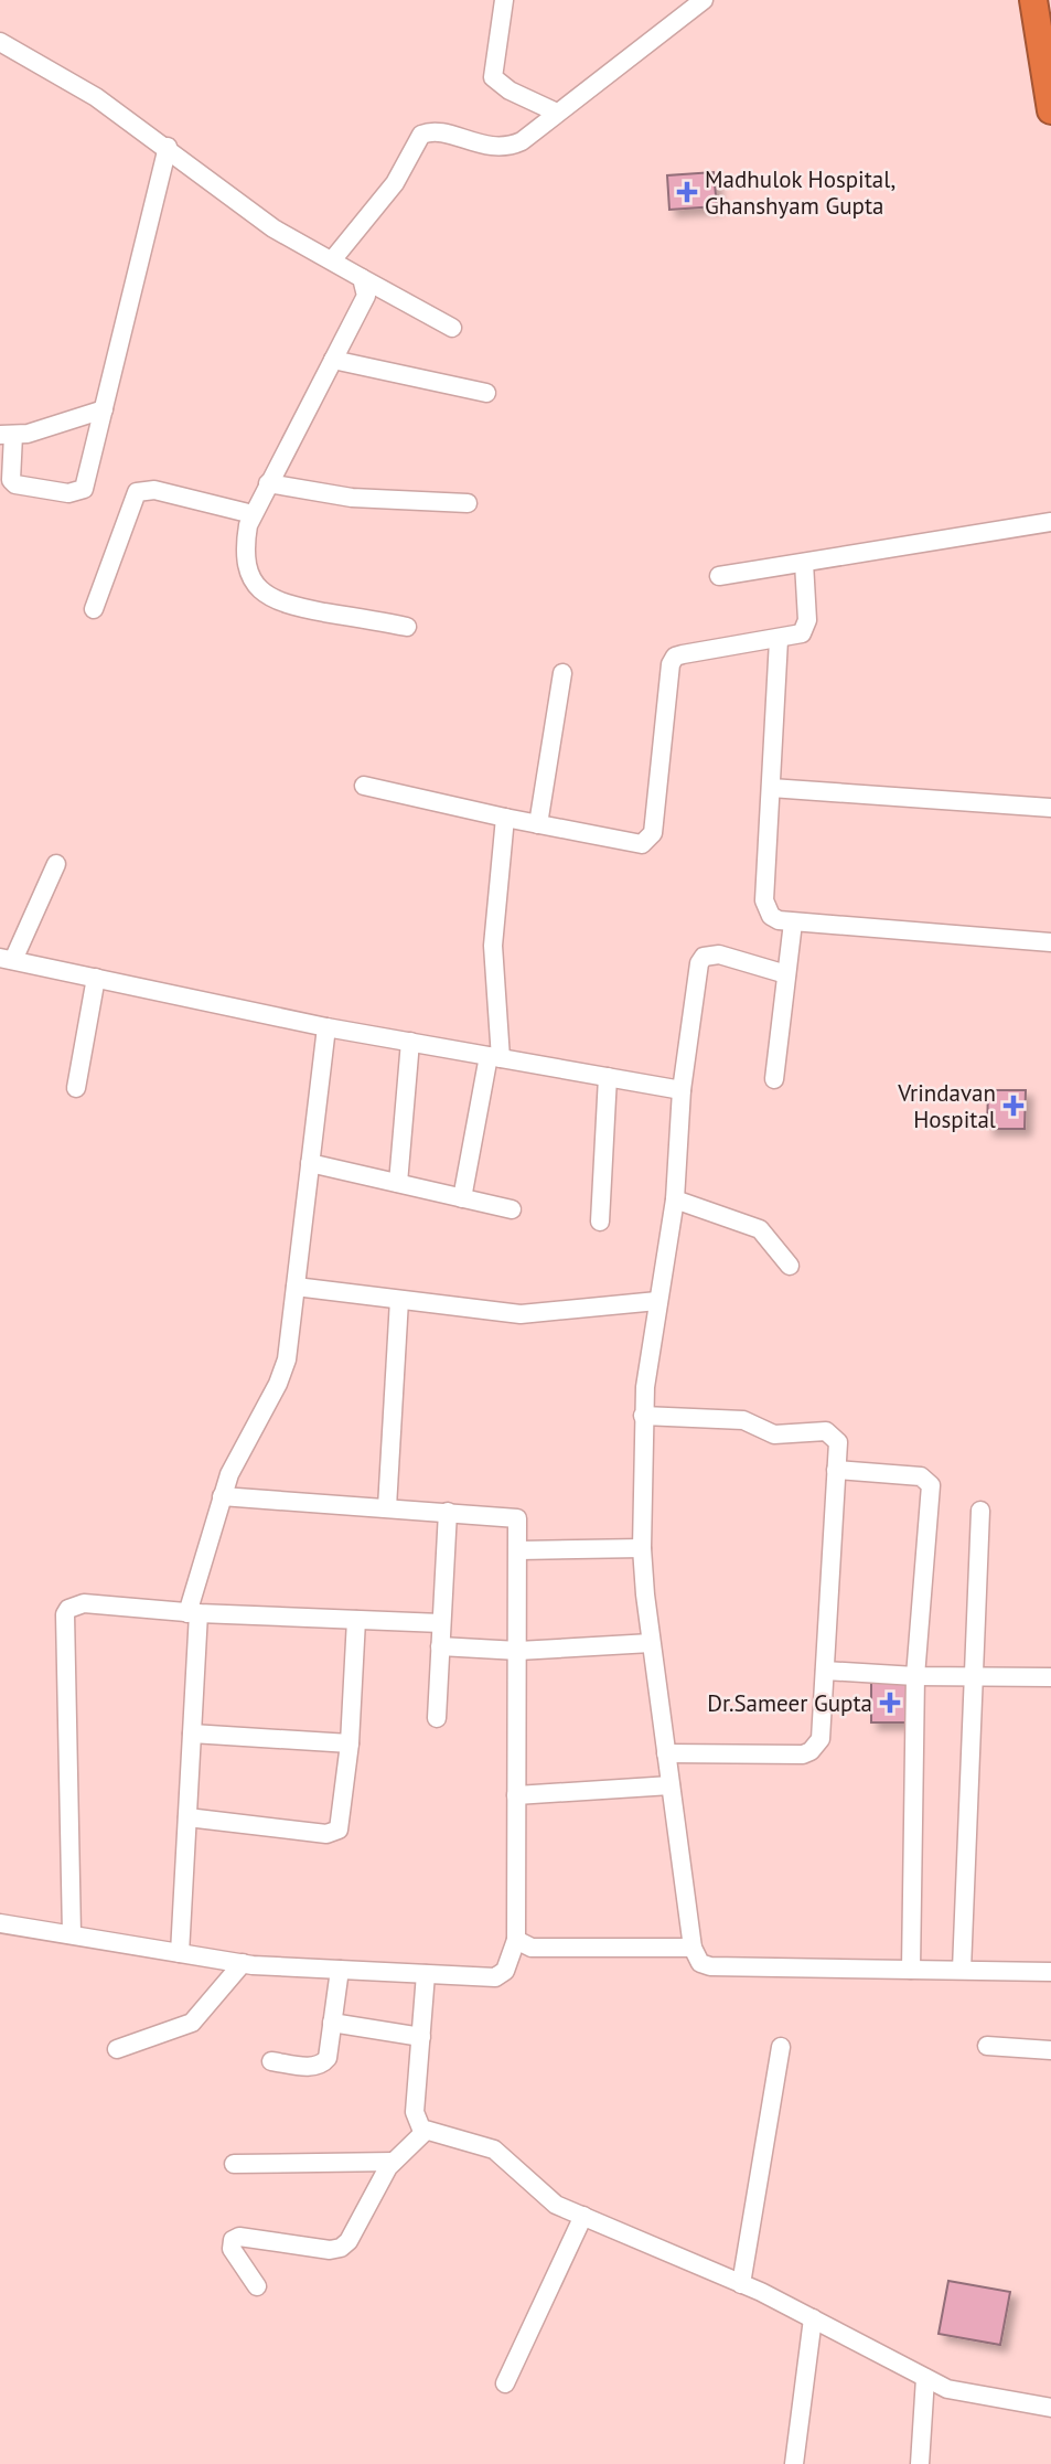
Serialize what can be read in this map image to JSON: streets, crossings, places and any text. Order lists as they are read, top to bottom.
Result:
{
  "places": {
    "health": ["Madhulok Hospital, Ghanshyam Gupta", "Vrindavan Hospital", "Dr.Sameer Gupta"]
  }
}
